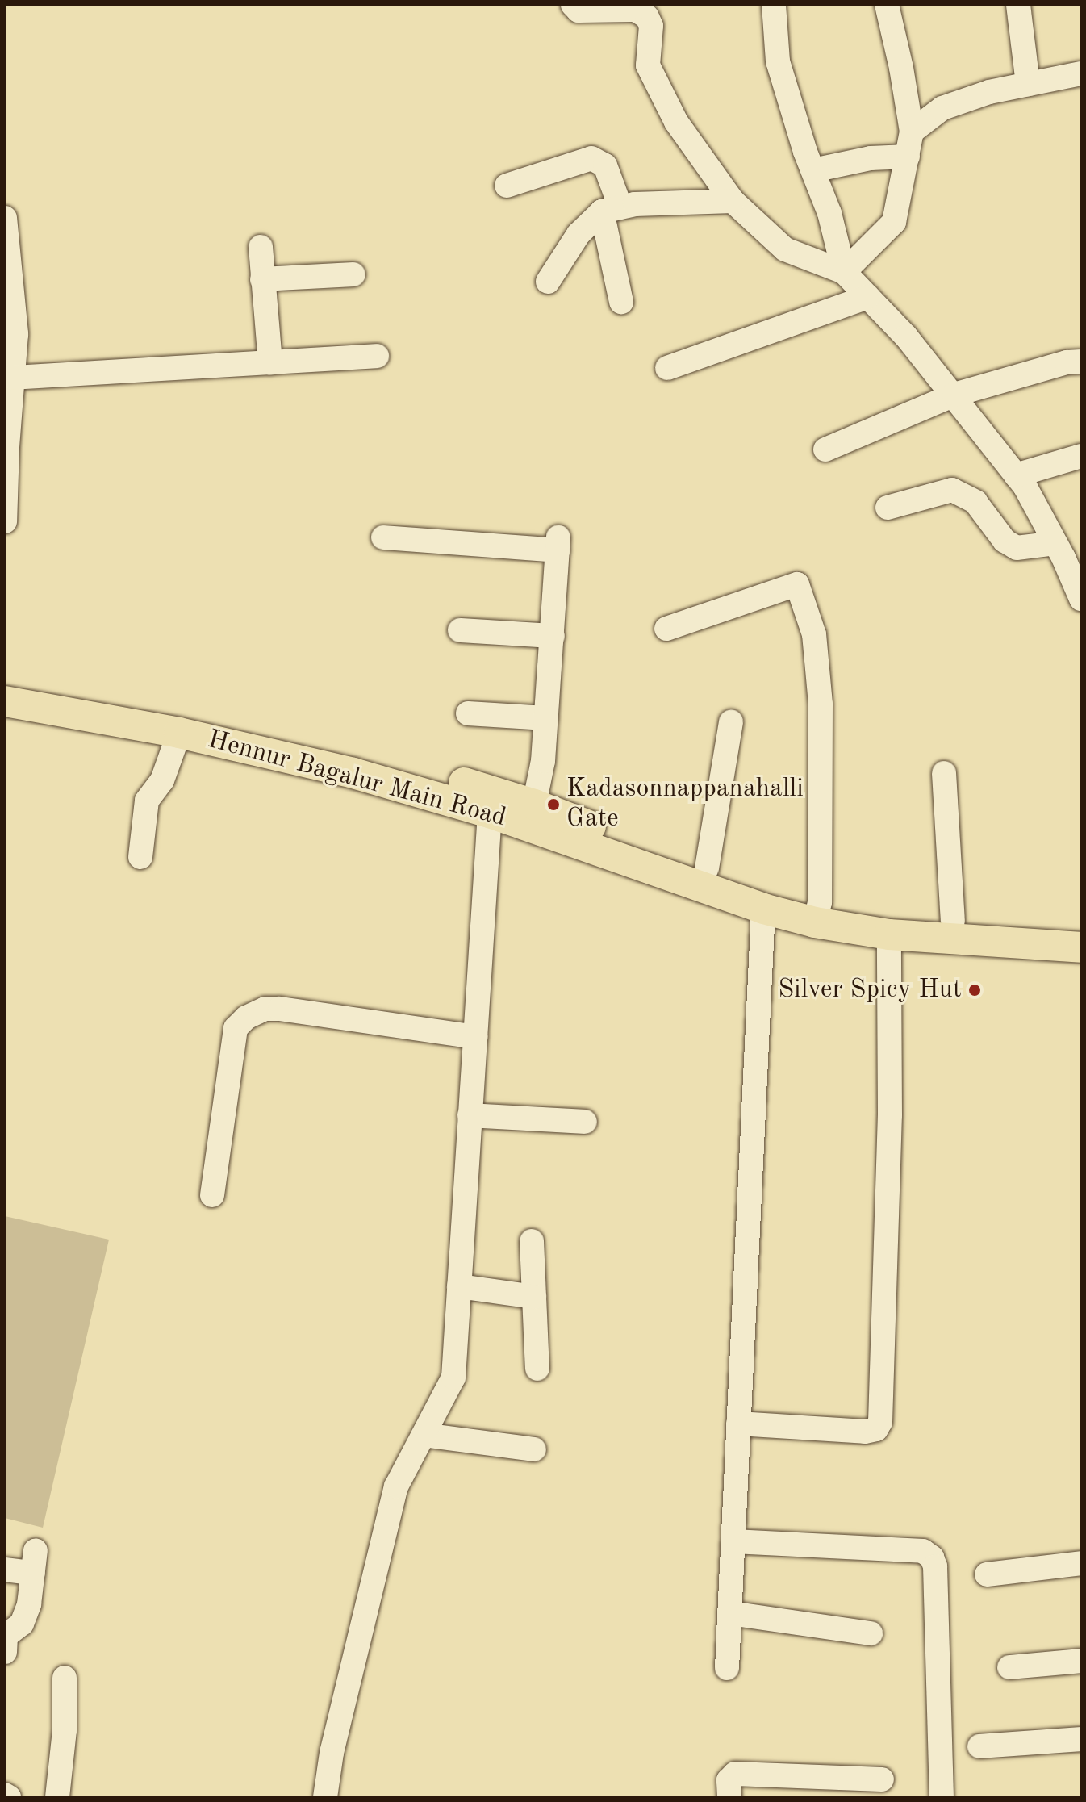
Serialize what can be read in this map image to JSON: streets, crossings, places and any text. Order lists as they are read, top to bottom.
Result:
{
  "streets": {
    "main road": ["Hennur Bagalur Main Road"]
  },
  "places": ["Kadasonnappanahalli Gate", "Silver Spicy Hut"]
}
